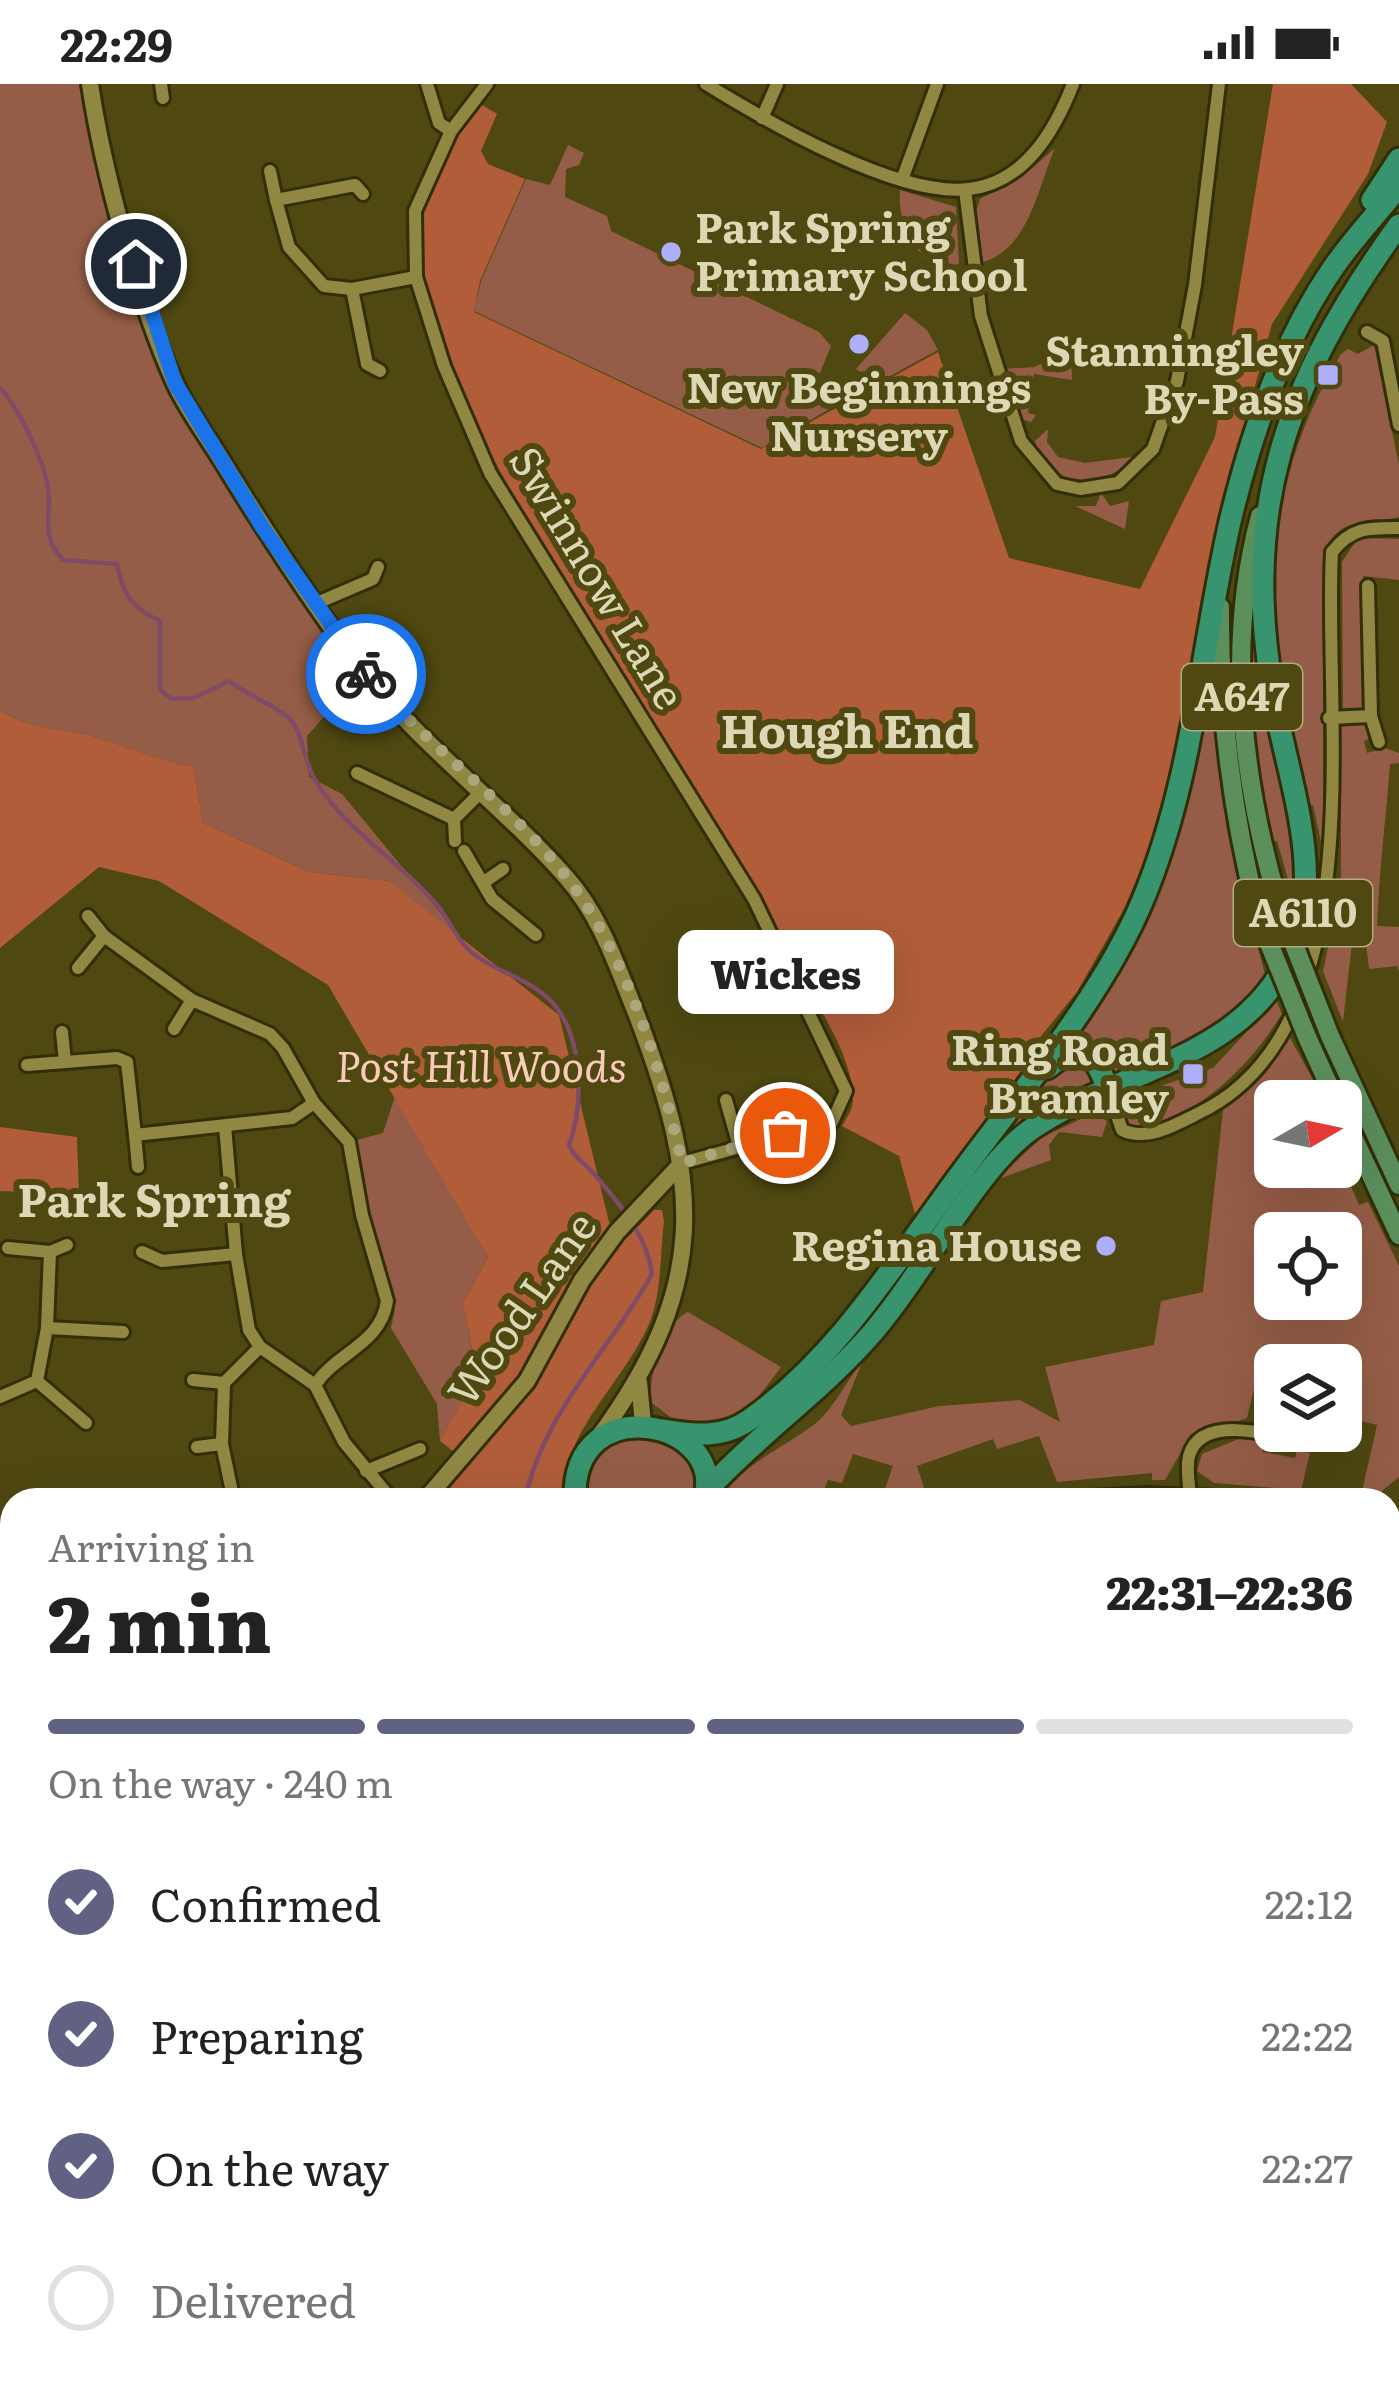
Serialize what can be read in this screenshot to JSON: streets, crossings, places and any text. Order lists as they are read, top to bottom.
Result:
{
  "streets": {
    "highway": ["A647", "A6110"],
    "main road": ["Wood Lane"],
    "street": ["Swinnow Lane"]
  },
  "crossings": [
    ["A647", "A6110"]
  ],
  "districts": ["Hough End", "Park Spring"],
  "parks": ["Post Hill Woods"],
  "places": {
    "other": [
      "Park Spring Primary School",
      "New Beginnings Nursery",
      "Wickes",
      "Regina House"
    ],
    "transit": ["Stanningley By-Pass", "Ring Road Bramley"]
  },
  "north": "right",
  "page": {
    "status": "22:29",
    "bubble": "Wickes",
    "heading": ["2 min", "Arriving in", "22:31–22:36"],
    "bar": "On the way · 240 m",
    "list": [
      ["Confirmed", "22:12"],
      ["Preparing", "22:22"],
      ["On the way", "22:27"],
      "Delivered"
    ]
  }
}
